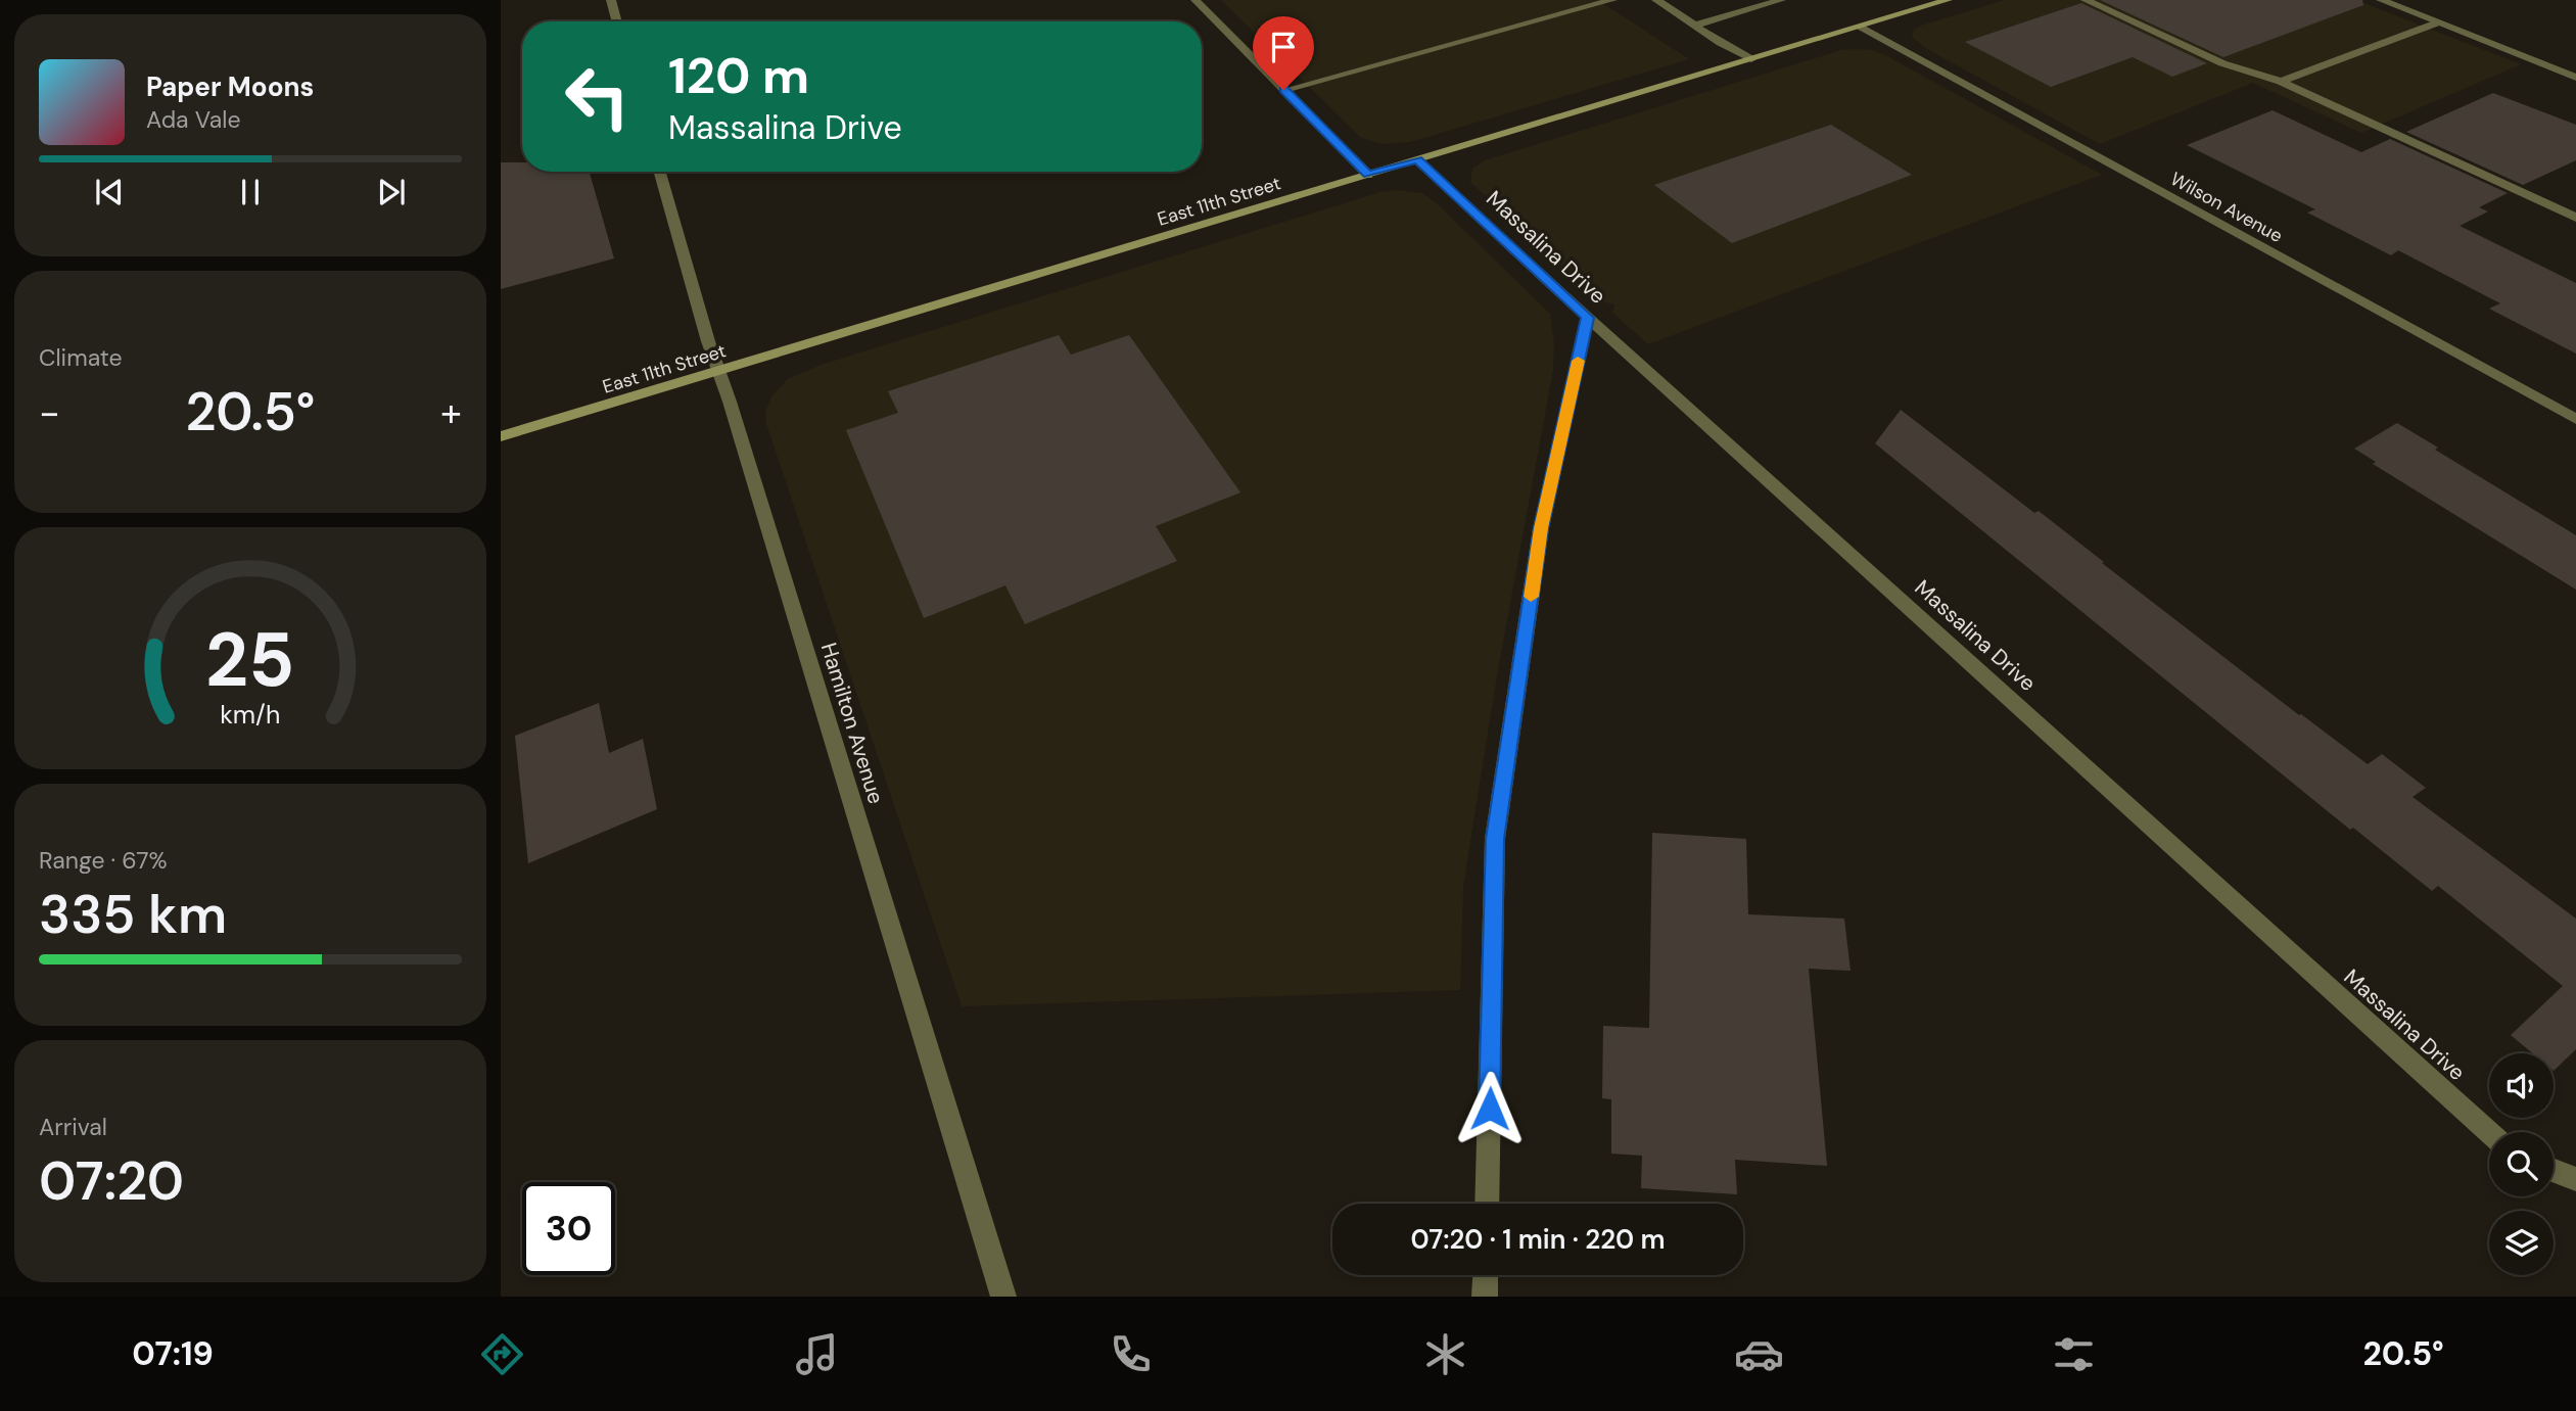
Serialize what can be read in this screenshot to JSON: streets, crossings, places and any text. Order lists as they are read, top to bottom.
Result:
{
  "streets": {
    "main road": ["East 11th Street"],
    "street": ["Wilson Avenue", "Massalina Drive", "Hamilton Avenue"]
  },
  "crossings": [
    ["East 11th Street", "Wilson Avenue"],
    ["East 11th Street", "Massalina Drive"],
    ["East 11th Street", "Hamilton Avenue"]
  ],
  "page": {
    "turn": ["120 m", "Massalina Drive"],
    "song": ["Paper Moons", "Ada Vale"],
    "tile": [
      "Climate",
      ["Range · 67%", "335 km"],
      ["Arrival", "07:20"]
    ],
    "heat": ["−", "20.5°", "+"],
    "limit": "30",
    "trip": "07:20 · 1 min · 220 m",
    "tabs": ["07:19", "20.5°"],
    "gauge": ["25", "km/h"]
  }
}
